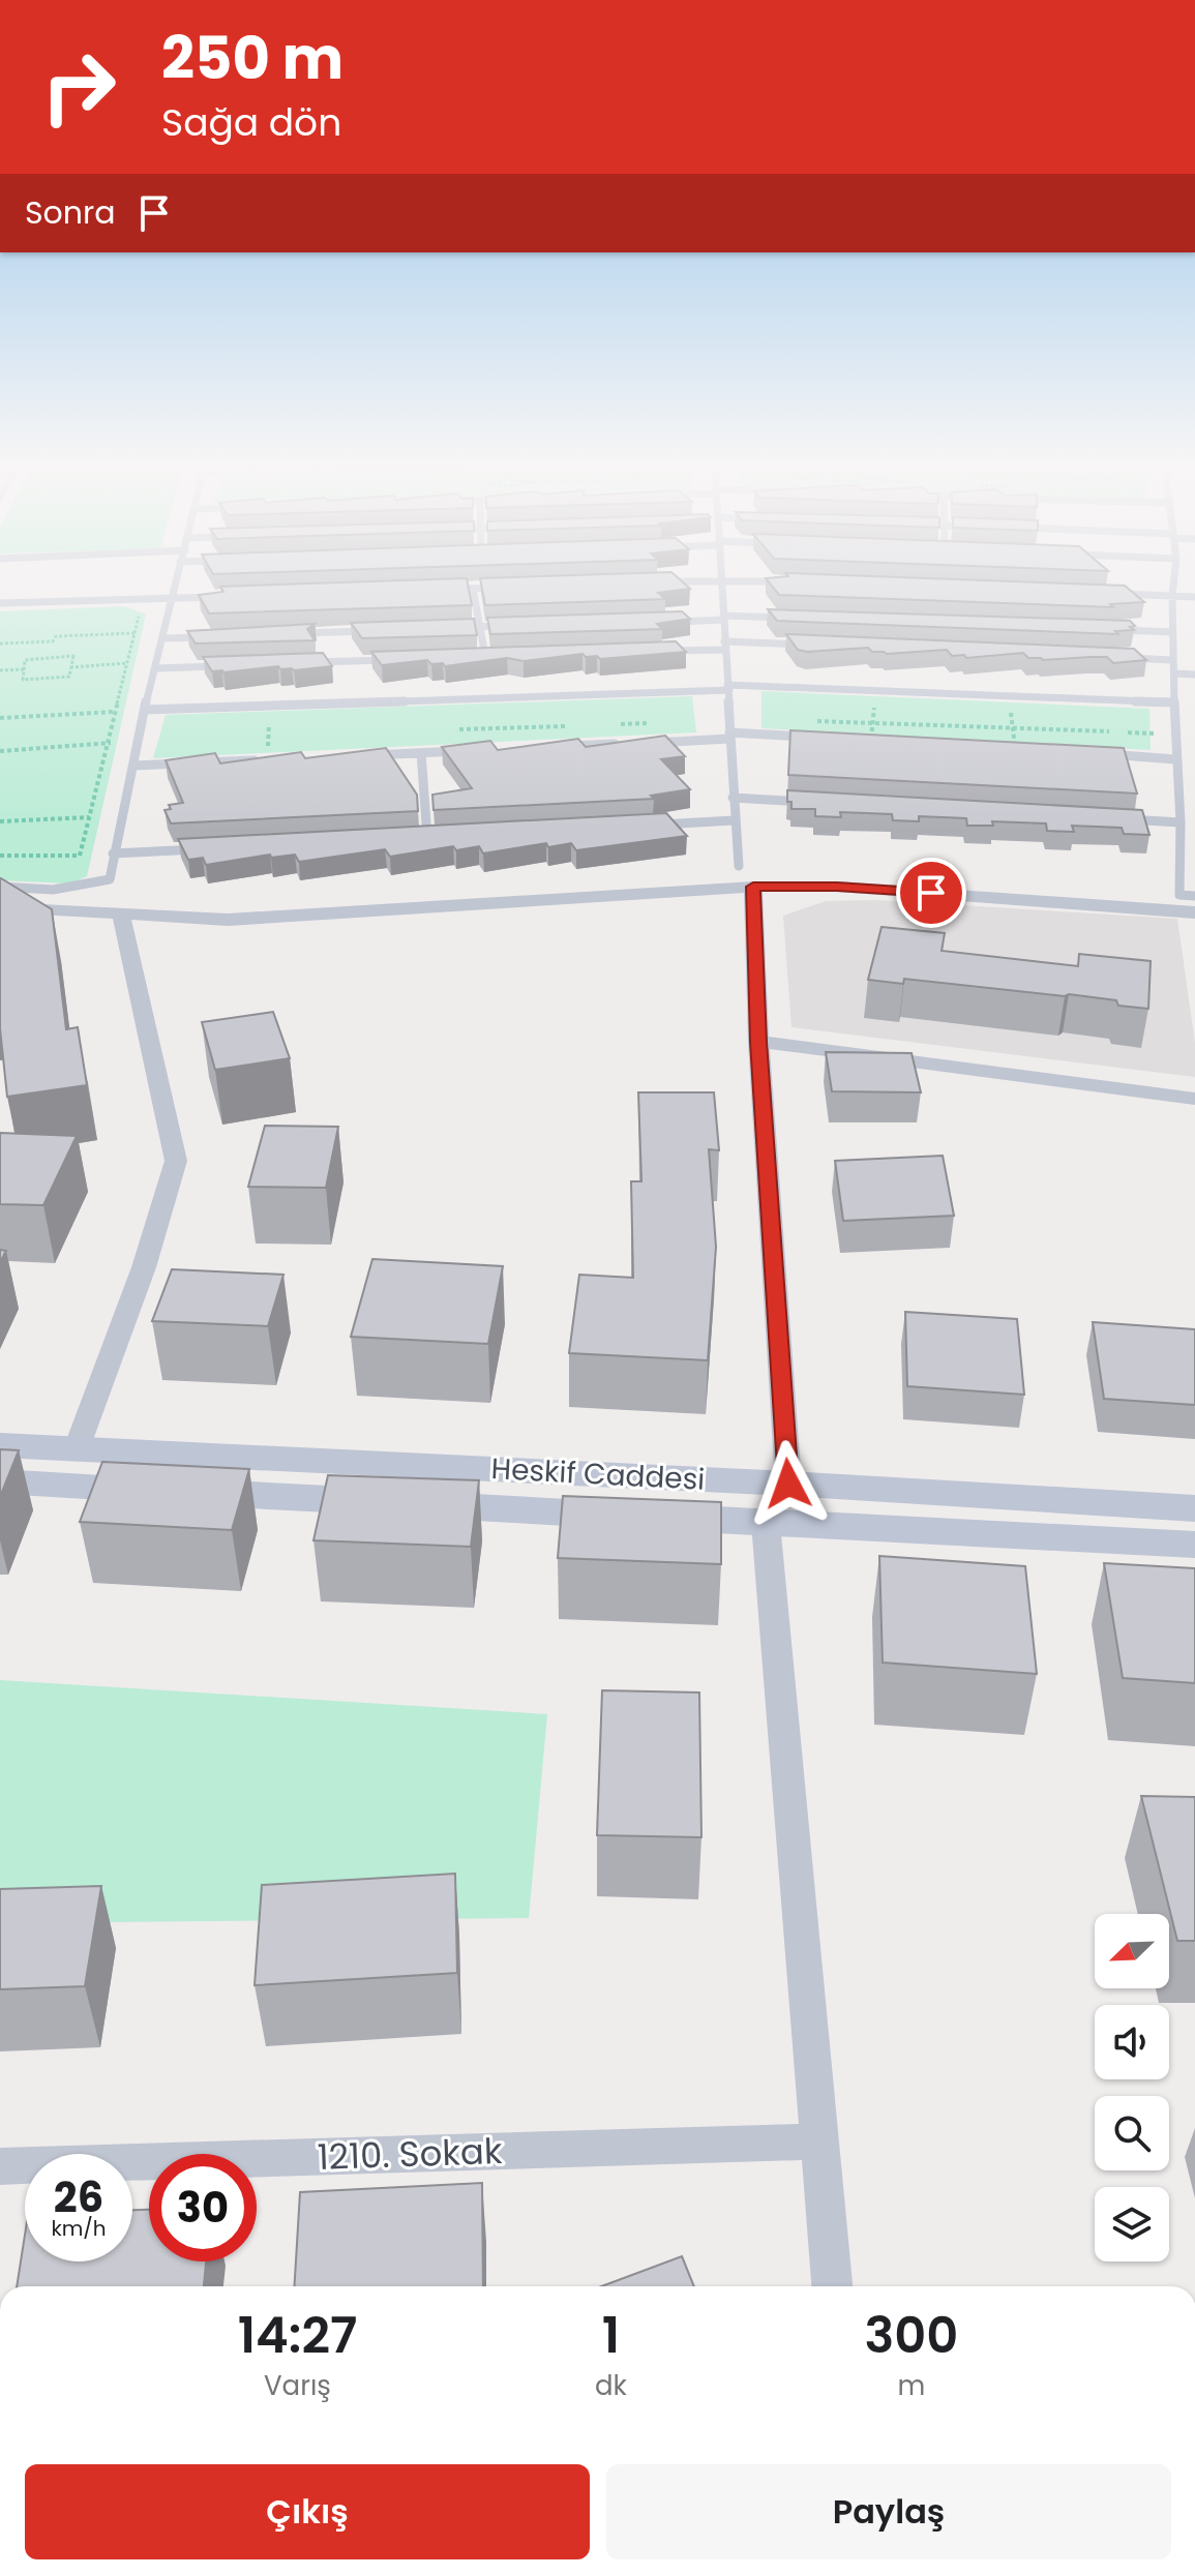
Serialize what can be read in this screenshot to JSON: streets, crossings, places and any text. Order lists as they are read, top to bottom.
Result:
{
  "streets": {
    "main road": ["Heskif Caddesi"],
    "street": ["1210. Sokak"]
  },
  "north": "bottom left",
  "page": {
    "turn": ["250 m", "Sağa dön"],
    "then": "Sonra",
    "speed": "26 km/h",
    "limit": "30",
    "eta": [
      "14:27",
      "Varış",
      "1",
      "dk",
      "300",
      "m"
    ],
    "buttons": ["Çıkış", "Paylaş"]
  }
}
